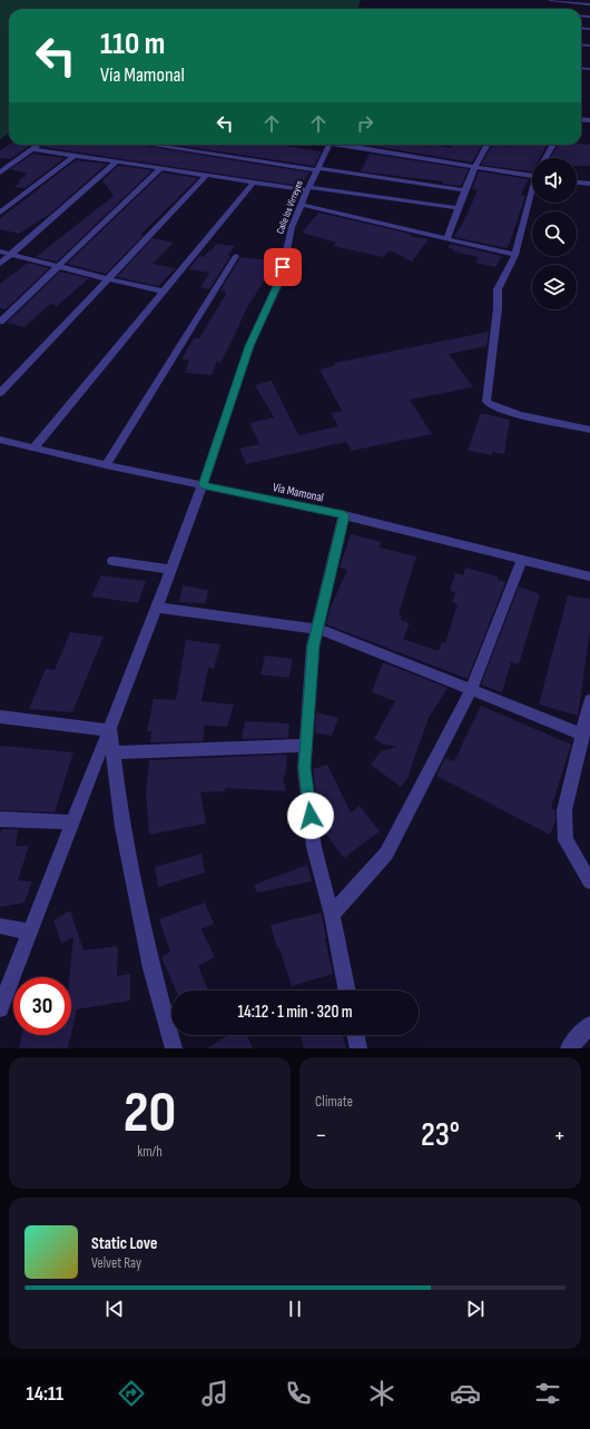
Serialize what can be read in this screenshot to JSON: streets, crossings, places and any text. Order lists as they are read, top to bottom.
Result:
{
  "streets": {
    "street": ["Calle los Virreyes", "Vía Mamonal"]
  },
  "crossings": [
    ["Calle los Virreyes", "Vía Mamonal"]
  ],
  "page": {
    "turn": ["110 m", "Vía Mamonal"],
    "limit": "30",
    "trip": "14:12 · 1 min · 320 m",
    "tile": [
      ["20", "km/h"],
      "Climate"
    ],
    "heat": ["−", "23°", "+"],
    "song": ["Static Love", "Velvet Ray"],
    "tabs": "14:11"
  }
}
